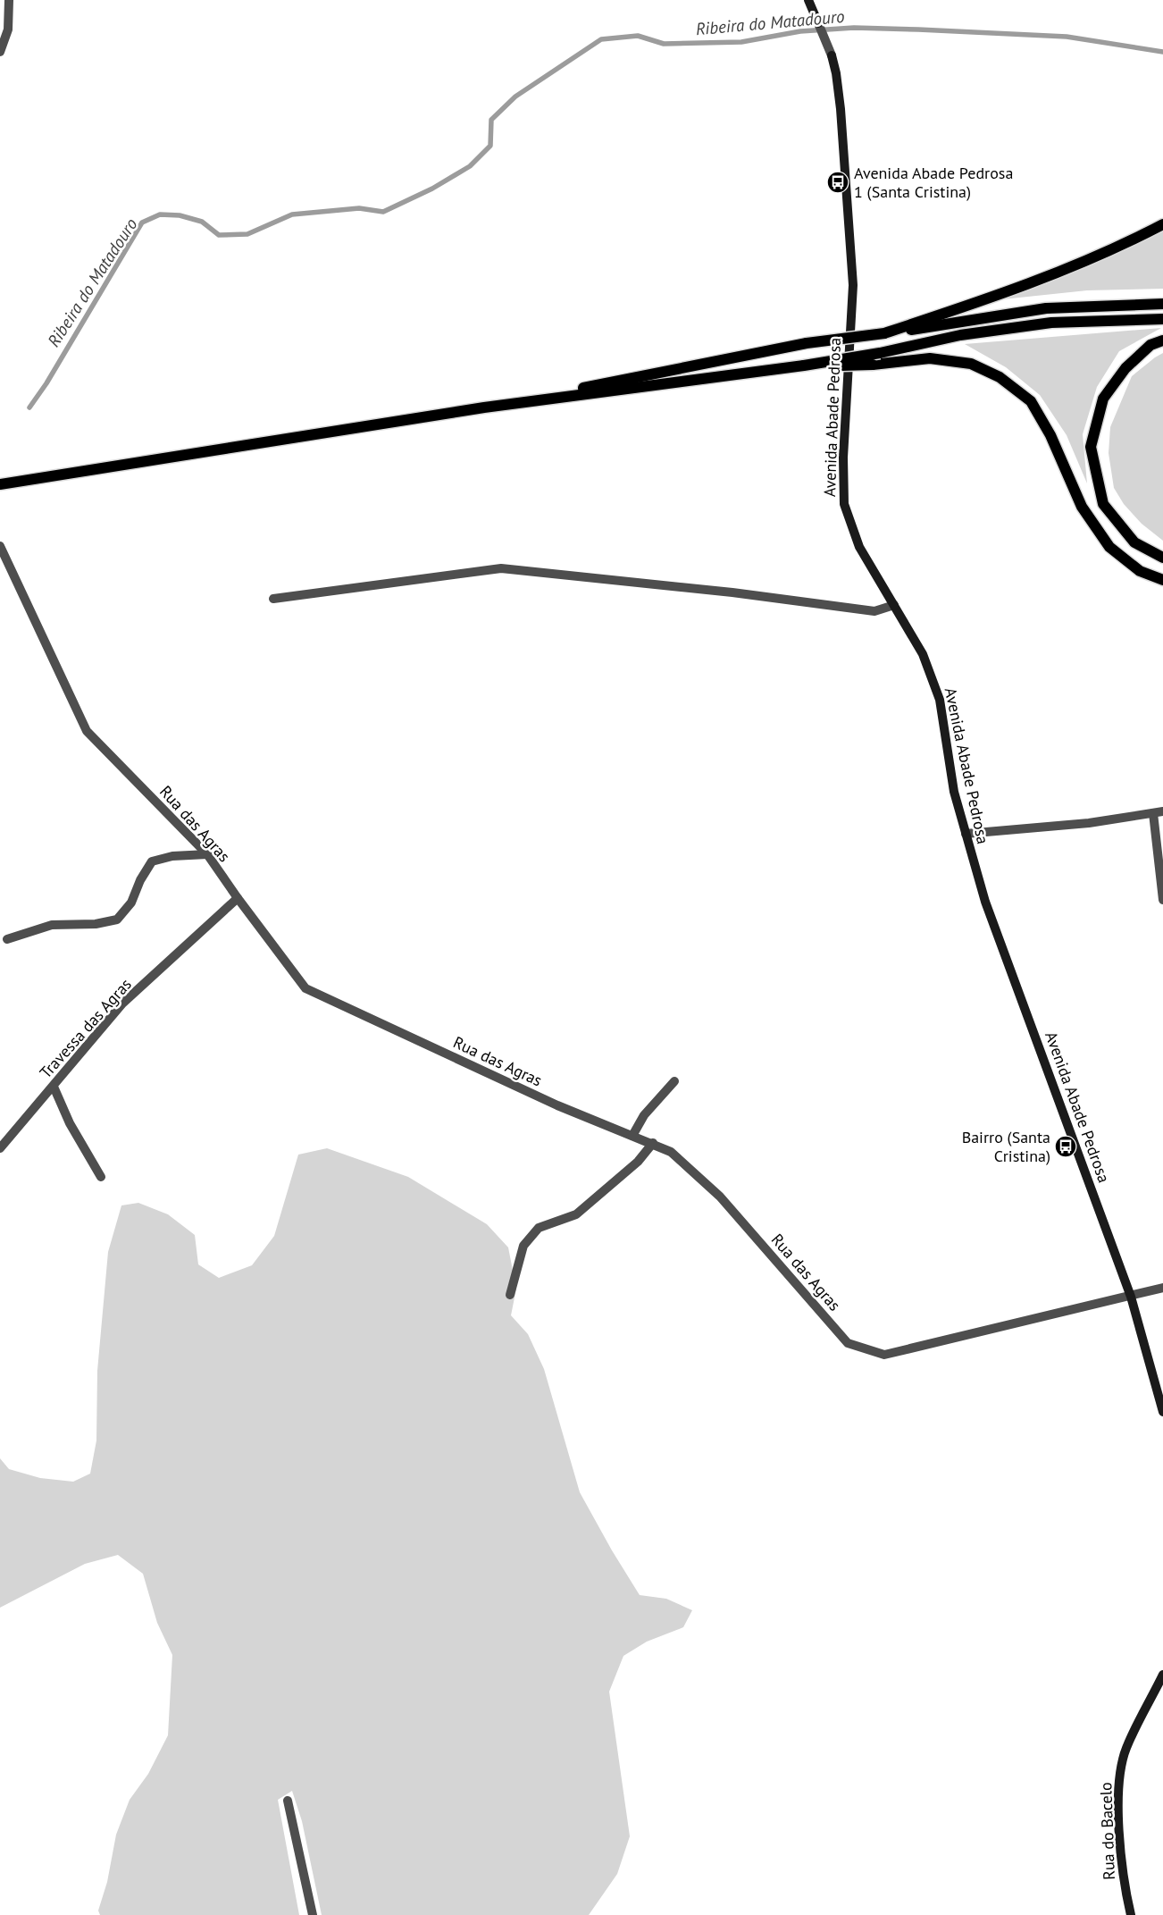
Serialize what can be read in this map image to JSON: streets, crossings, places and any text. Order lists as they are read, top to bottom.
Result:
{
  "streets": {
    "street": [
      "Avenida Abade Pedrosa",
      "Rua das Agras",
      "Travessa das Agras",
      "Rua do Bacelo"
    ]
  },
  "crossings": [
    ["Avenida Abade Pedrosa", "Rua das Agras"],
    ["Rua das Agras", "Travessa das Agras"]
  ],
  "water": ["Ribeira do Matadouro"],
  "places": {
    "bus stop": ["Avenida Abade Pedrosa 1 (Santa Cristina)", "Bairro (Santa Cristina)"]
  }
}
